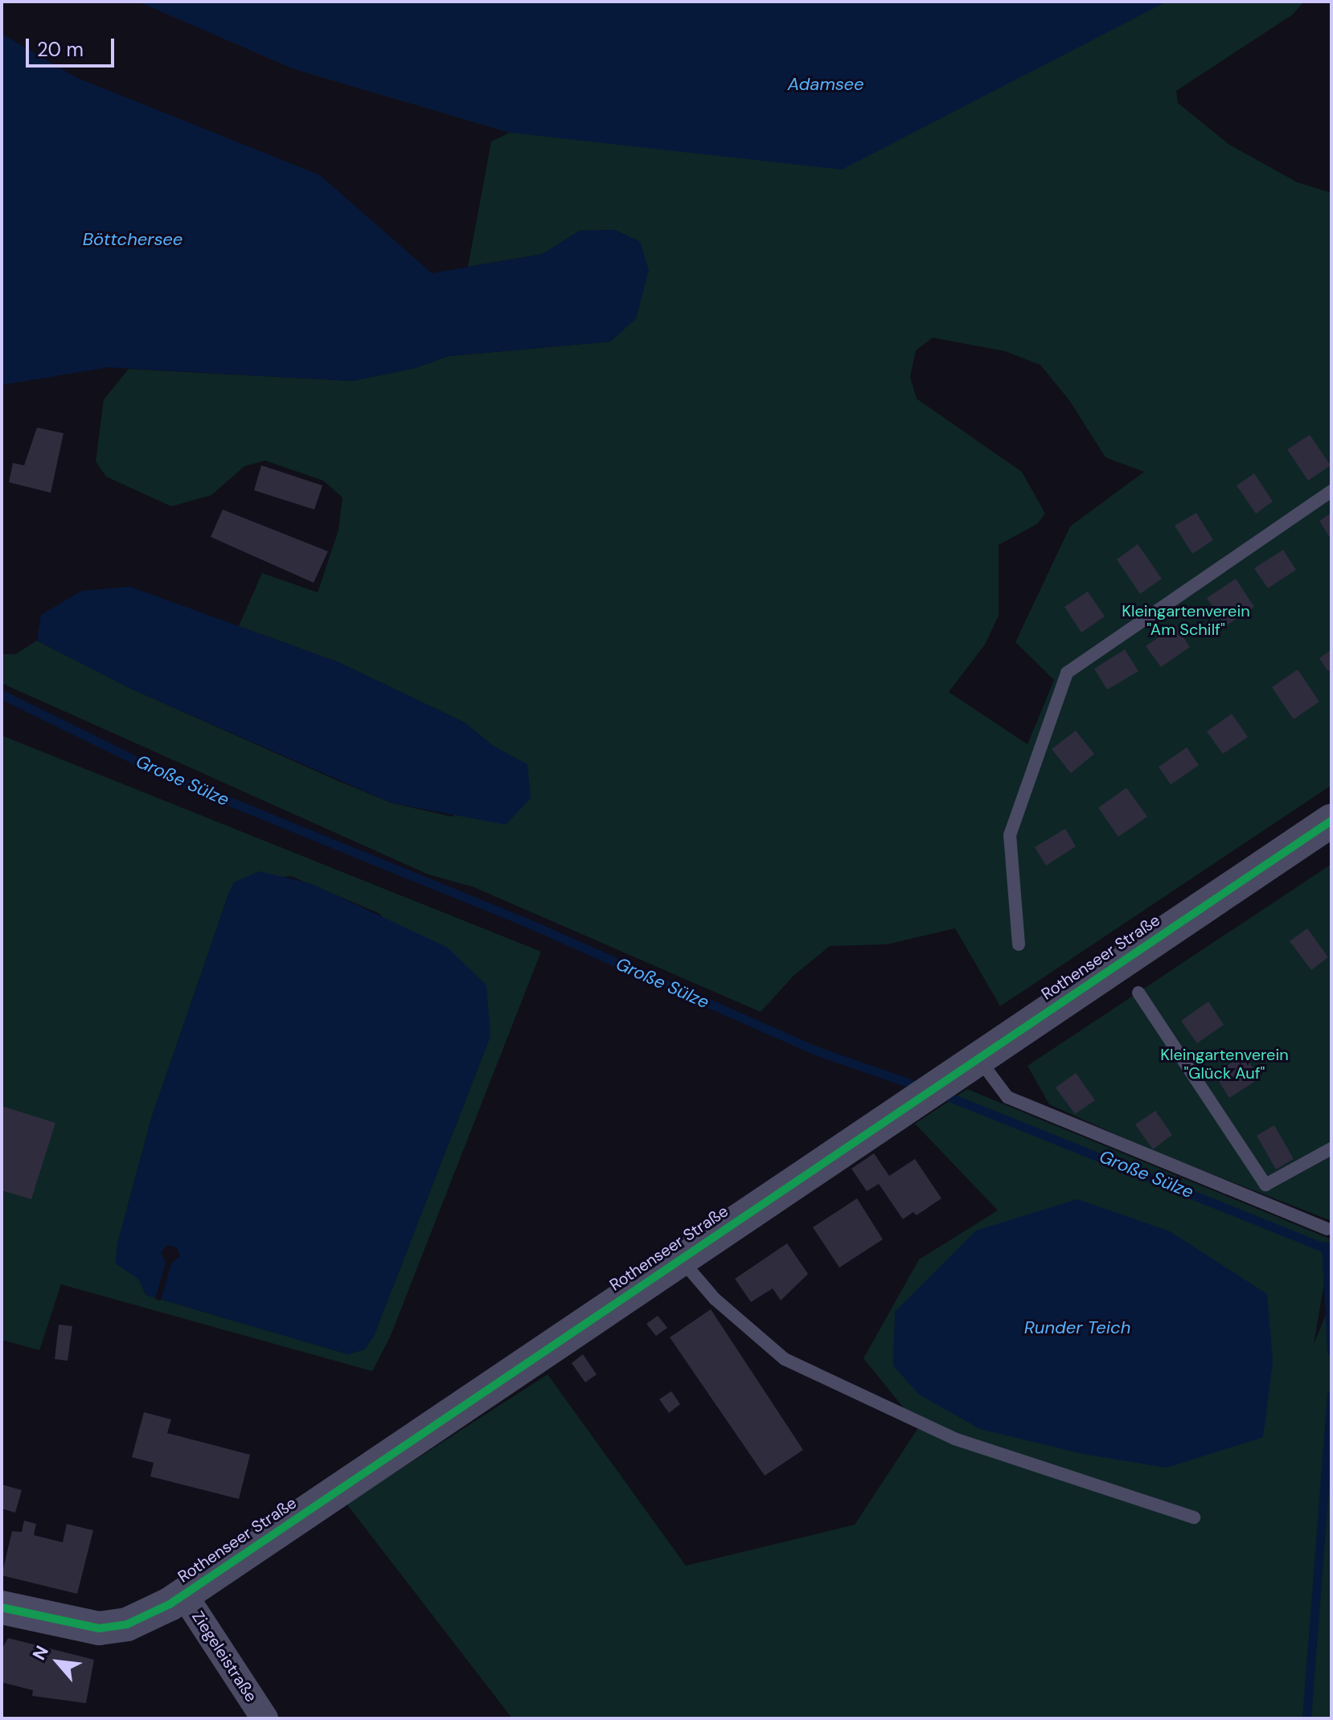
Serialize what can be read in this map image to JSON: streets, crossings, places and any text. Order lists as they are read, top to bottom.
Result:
{
  "streets": {
    "street": ["Rothenseer Straße", "Ziegeleistraße"]
  },
  "crossings": [
    ["Rothenseer Straße", "Ziegeleistraße"]
  ],
  "water": [
    "Adamsee",
    "Böttchersee",
    "Große Sülze",
    "Runder Teich"
  ],
  "parks": ["Kleingartenverein \"Am Schilf\"", "Kleingartenverein \"Glück Auf\""],
  "scale_bar": "20 m",
  "north": "top left"
}
